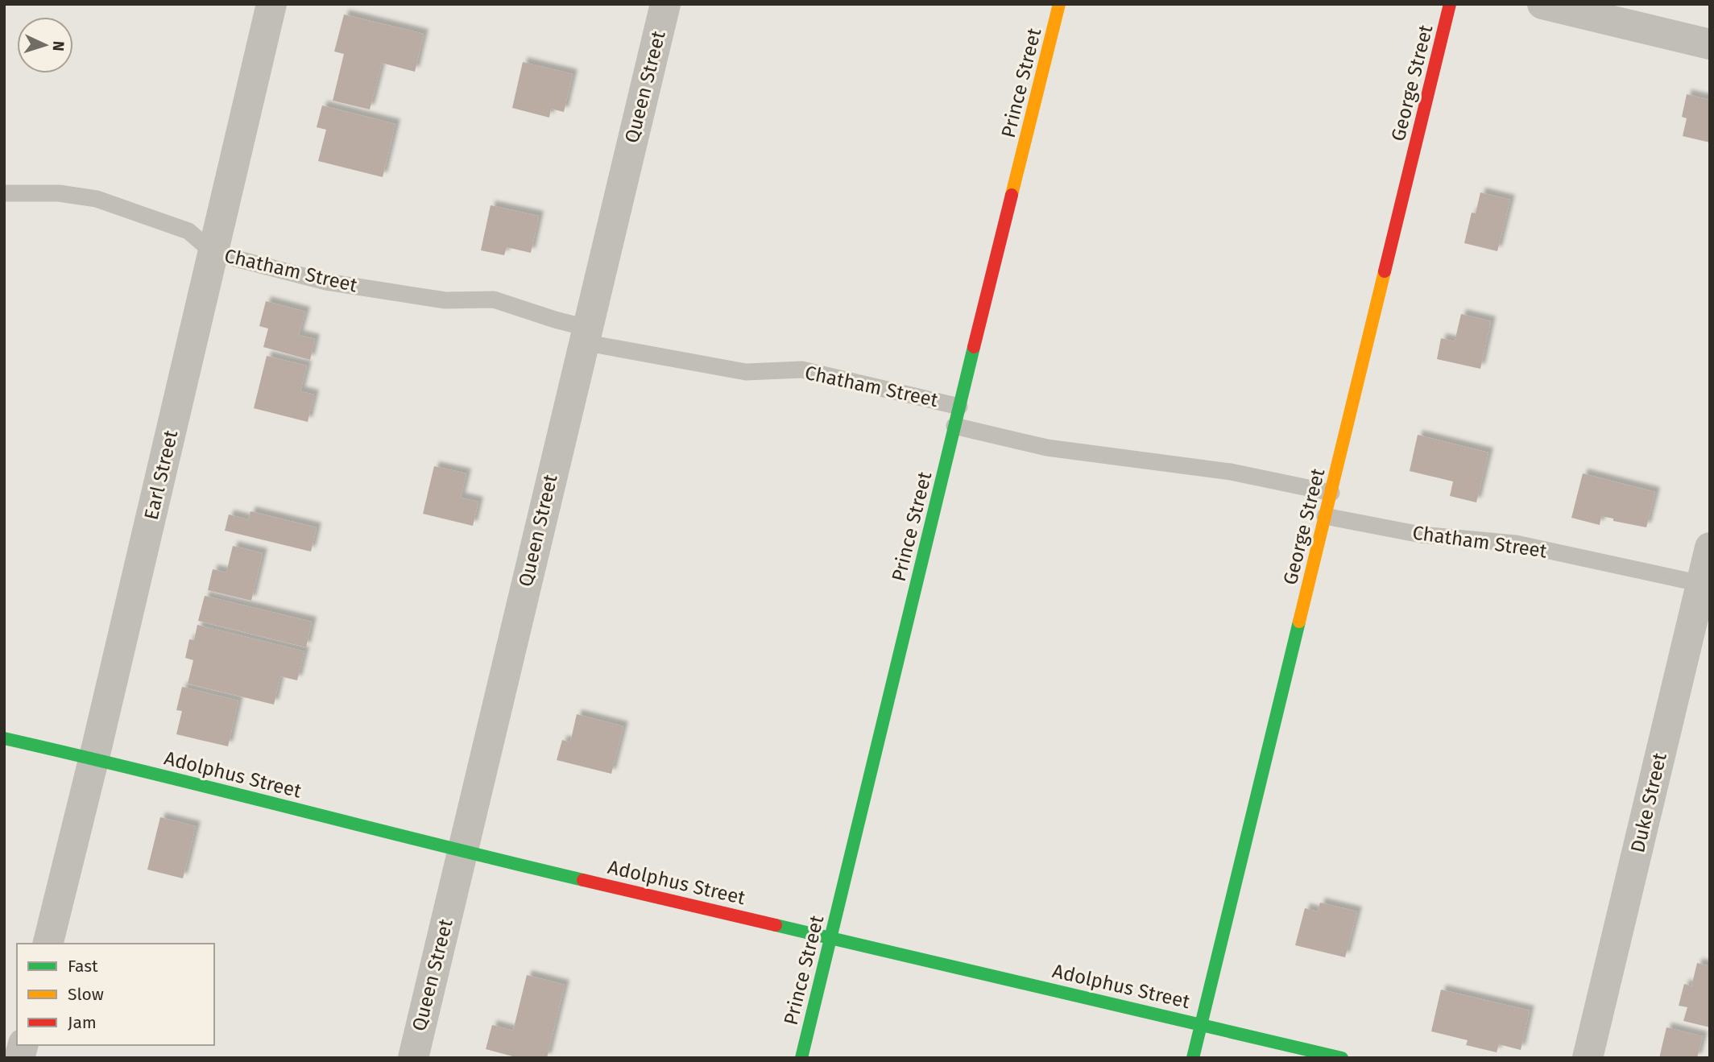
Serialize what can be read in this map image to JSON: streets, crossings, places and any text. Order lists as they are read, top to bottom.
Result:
{
  "streets": {
    "street": [
      "Prince Street",
      "George Street",
      "Queen Street",
      "Earl Street",
      "Adolphus Street",
      "Duke Street"
    ],
    "lane": ["Chatham Street"]
  },
  "crossings": [
    ["Prince Street", "Chatham Street"],
    ["Prince Street", "Adolphus Street"],
    ["George Street", "Chatham Street"],
    ["George Street", "Adolphus Street"],
    ["Queen Street", "Chatham Street"],
    ["Queen Street", "Adolphus Street"],
    ["Chatham Street", "Earl Street"],
    ["Chatham Street", "Duke Street"],
    ["Earl Street", "Adolphus Street"]
  ],
  "legend": ["Fast", "Slow", "Jam"],
  "north": "right"
}
